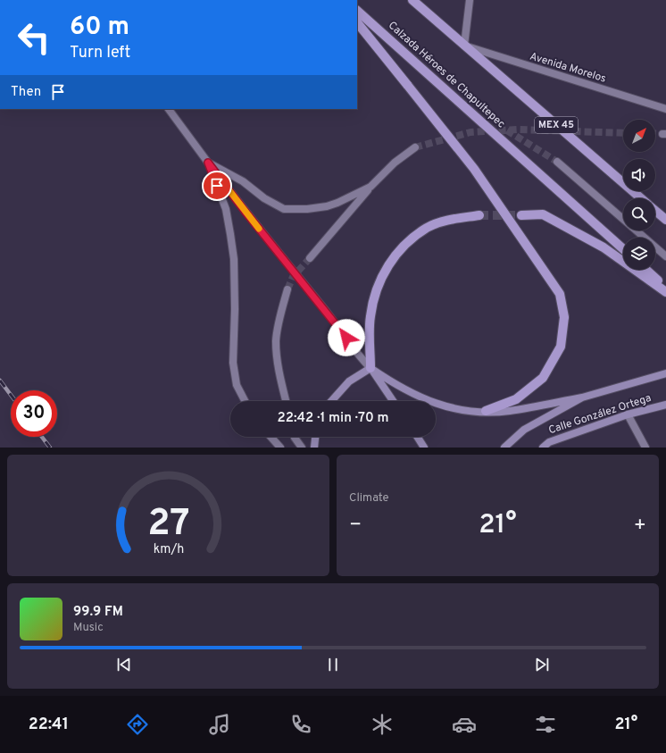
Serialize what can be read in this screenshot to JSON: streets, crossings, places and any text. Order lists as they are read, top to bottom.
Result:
{
  "streets": {
    "main road": ["Calzada Héroes de Chapultepec", "MEX 45"],
    "street": ["Avenida Morelos", "Calle González Ortega"]
  },
  "crossings": [
    ["Avenida Morelos", "MEX 45"]
  ],
  "north": "top right",
  "page": {
    "turn": ["60 m", "Turn left"],
    "then": "Then",
    "limit": "30",
    "trip": "22:42 · 1 min · 70 m",
    "tile": "Climate",
    "heat": ["−", "21°", "+"],
    "song": ["99.9 FM", "Music"],
    "tabs": ["22:41", "21°"],
    "gauge": ["27", "km/h"]
  }
}
